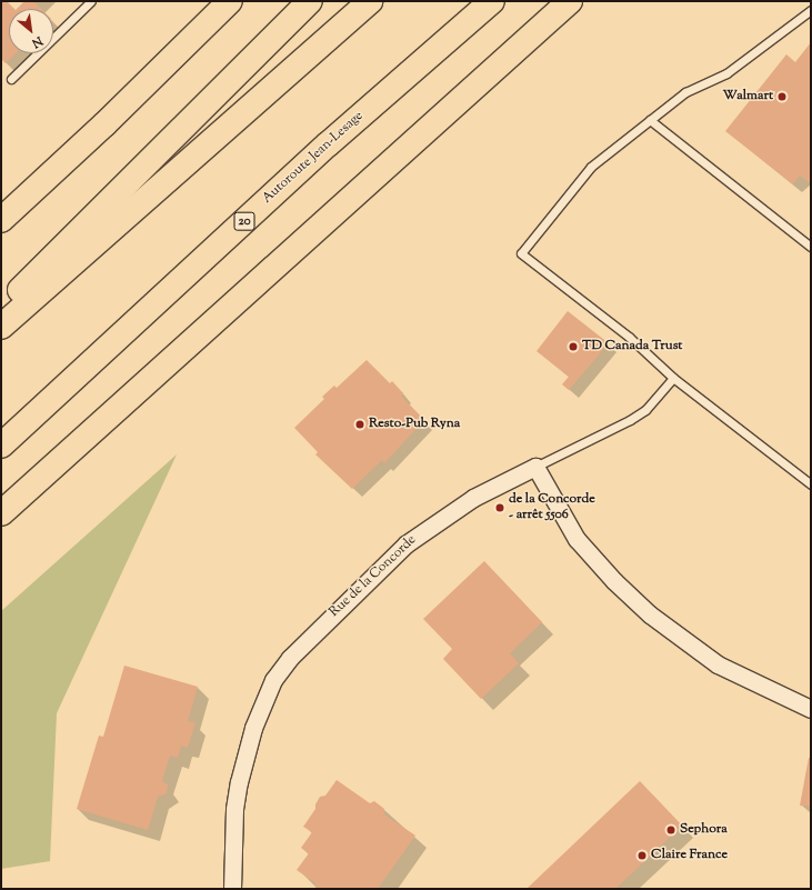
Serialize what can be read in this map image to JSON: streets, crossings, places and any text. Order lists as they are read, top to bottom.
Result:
{
  "streets": {
    "highway": ["Autoroute Jean-Lesage", "20"],
    "street": ["Rue de la Concorde"]
  },
  "places": [
    "Walmart",
    "TD Canada Trust",
    "Resto-Pub Ryna",
    "de la Concorde - arrêt 5506",
    "Sephora",
    "Claire France"
  ],
  "north": "bottom right"
}
